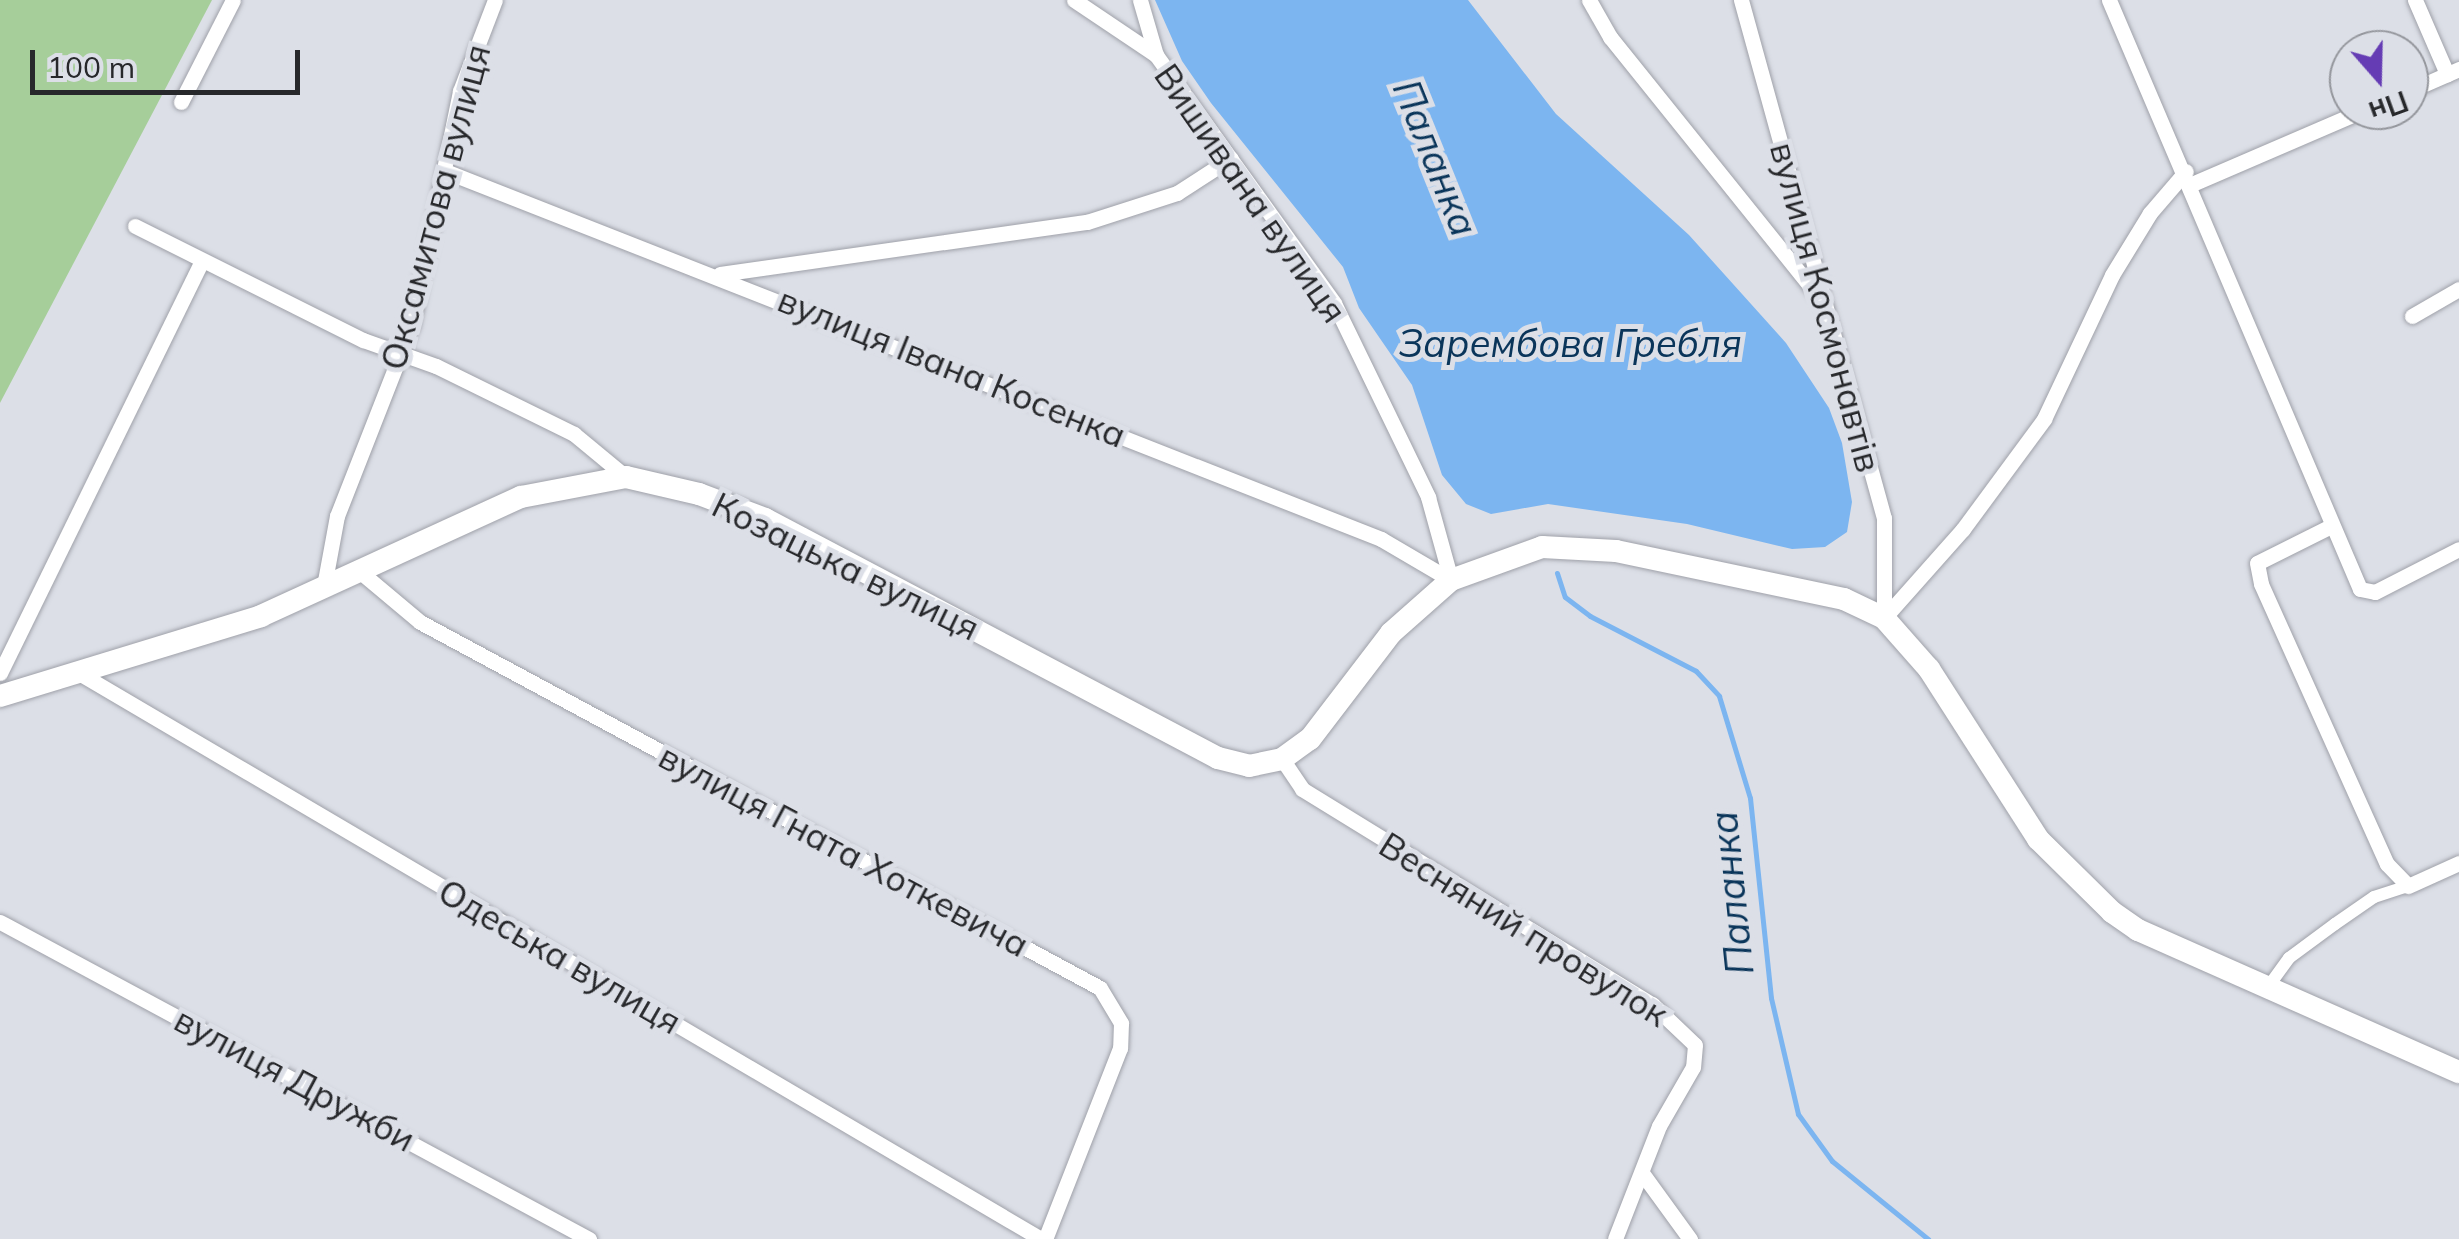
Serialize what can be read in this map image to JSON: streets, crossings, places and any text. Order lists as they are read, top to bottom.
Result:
{
  "streets": {
    "main road": ["Козацька вулиця"],
    "street": [
      "Вишивана вулиця",
      "Оксамитова вулиця",
      "вулиця Космонавтів",
      "вулиця Івана Косенка",
      "вулиця Гната Хоткевича",
      "Весняний провулок",
      "Одеська вулиця",
      "вулиця Дружби"
    ]
  },
  "crossings": [
    ["Вишивана вулиця", "вулиця Івана Косенка"],
    ["Оксамитова вулиця", "вулиця Івана Косенка"],
    ["Оксамитова вулиця", "Козацька вулиця"],
    ["Козацька вулиця", "вулиця Гната Хоткевича"],
    ["Козацька вулиця", "Весняний провулок"],
    ["Козацька вулиця", "Одеська вулиця"],
    ["вулиця Гната Хоткевича", "Одеська вулиця"]
  ],
  "water": ["Паланка", "Зарембова Гребля"],
  "scale_bar": "100 m",
  "north": "bottom"
}
